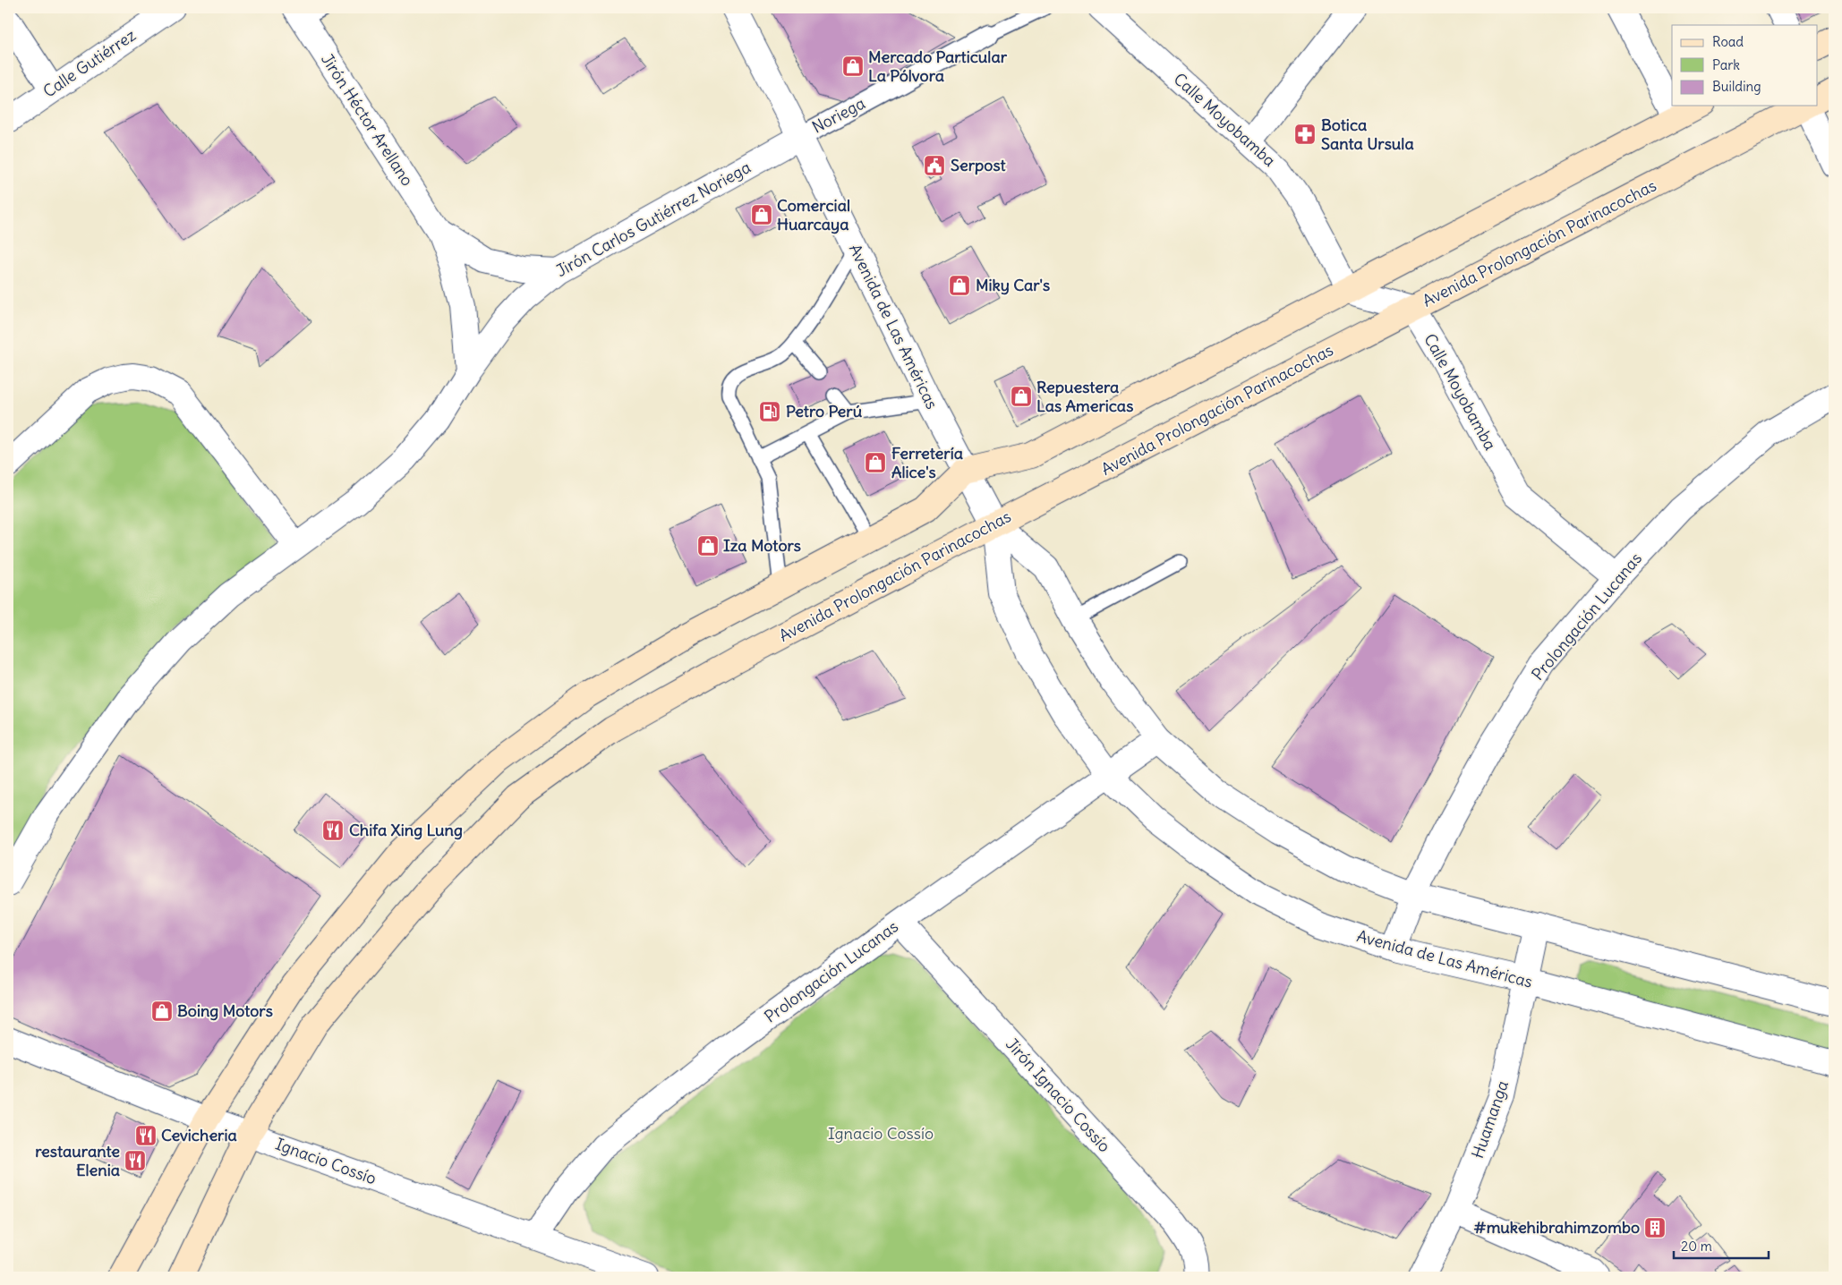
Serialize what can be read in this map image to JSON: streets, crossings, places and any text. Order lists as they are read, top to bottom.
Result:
{
  "streets": {
    "main road": ["Avenida Prolongación Parinacochas"],
    "street": [
      "Calle Gutiérrez",
      "Noriega",
      "Jirón Héctor Arellano",
      "Calle Moyobamba",
      "Jirón Carlos Gutiérrez Noriega",
      "Avenida de Las Américas",
      "Prolongación Lucanas",
      "Jirón Ignacio Cossío",
      "Huamanga",
      "Ignacio Cossío"
    ]
  },
  "crossings": [
    ["Noriega", "Jirón Carlos Gutiérrez Noriega"],
    ["Noriega", "Avenida de Las Américas"],
    ["Jirón Héctor Arellano", "Jirón Carlos Gutiérrez Noriega"],
    ["Calle Moyobamba", "Avenida Prolongación Parinacochas"],
    ["Calle Moyobamba", "Prolongación Lucanas"],
    ["Jirón Carlos Gutiérrez Noriega", "Avenida de Las Américas"],
    ["Avenida Prolongación Parinacochas", "Avenida de Las Américas"],
    ["Avenida Prolongación Parinacochas", "Ignacio Cossío"],
    ["Avenida de Las Américas", "Prolongación Lucanas"],
    ["Avenida de Las Américas", "Huamanga"],
    ["Prolongación Lucanas", "Jirón Ignacio Cossío"],
    ["Prolongación Lucanas", "Ignacio Cossío"]
  ],
  "parks": ["Ignacio Cossío"],
  "places": {
    "shop": [
      "Mercado Particular La Pólvora",
      "Comercial Huarcaya",
      "Miky Car's",
      "Repuestera Las Americas",
      "Ferretería Alice's",
      "Iza Motors",
      "Boing Motors"
    ],
    "pharmacy": ["Botica Santa Ursula"],
    "public building": ["Serpost"],
    "fuel station": ["Petro Perú"],
    "restaurant": ["Chifa Xing Lung", "Cevicheria", "restaurante Elenia"],
    "building": ["#mukehibrahimzombo"]
  },
  "legend": ["Road", "Park", "Building"],
  "scale_bar": "20 m"
}
